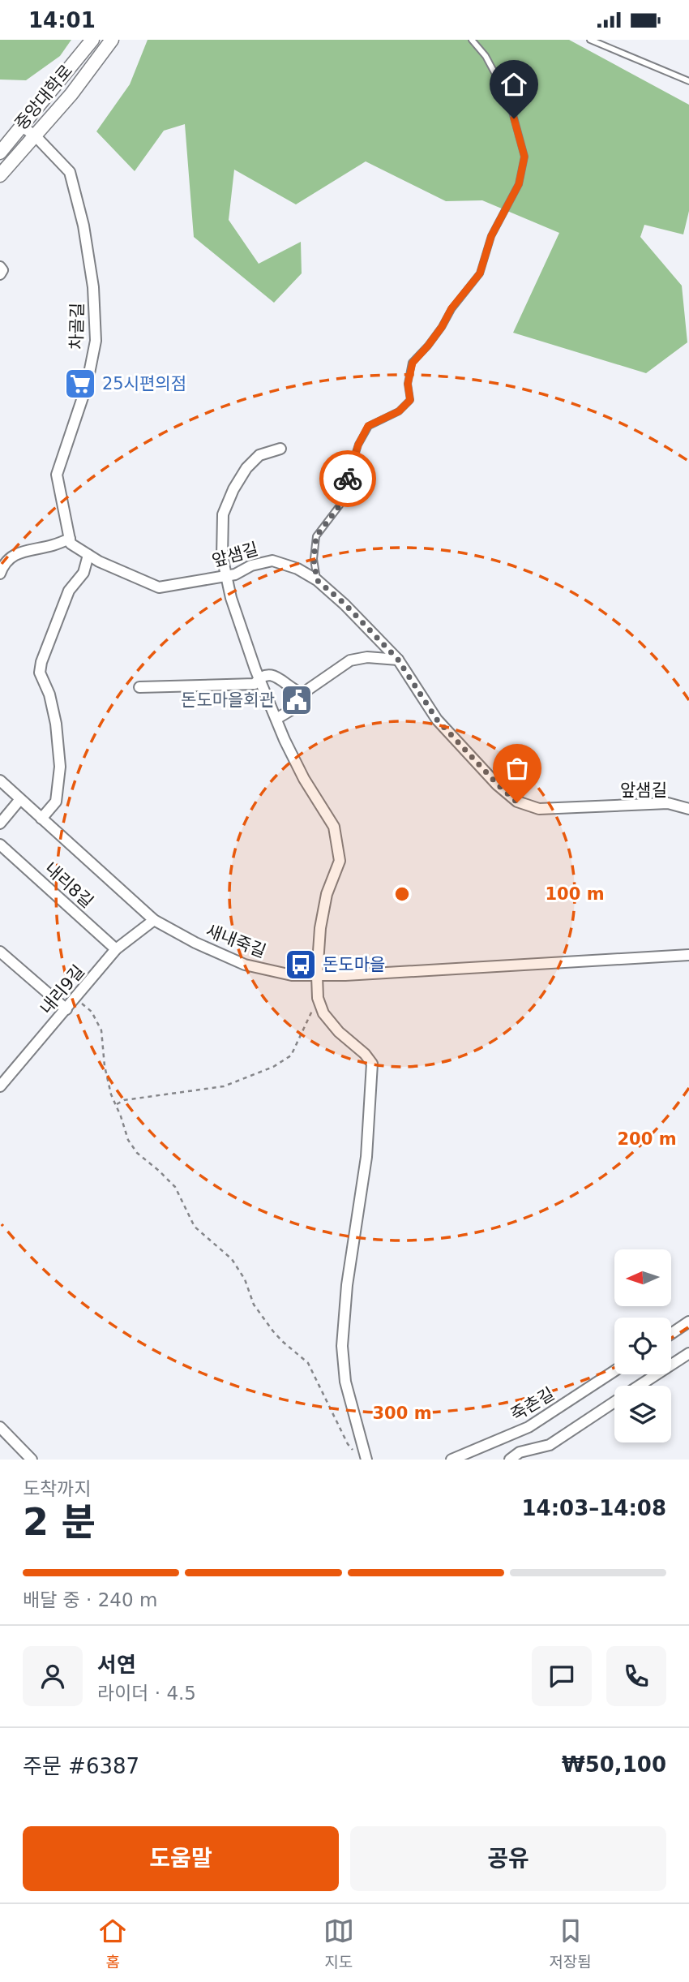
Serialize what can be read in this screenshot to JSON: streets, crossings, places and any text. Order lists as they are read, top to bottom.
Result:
{
  "streets": {
    "street": [
      "중앙대학로",
      "차골길",
      "앞샘길",
      "내리8길",
      "새내죽길",
      "내리9길",
      "죽촌길"
    ]
  },
  "crossings": [
    ["중앙대학로", "차골길"],
    ["차골길", "앞샘길"],
    ["내리8길", "내리9길"],
    ["새내죽길", "내리9길"]
  ],
  "places": {
    "supermarket": ["25시편의점"],
    "public building": ["돈도마을회관"],
    "bus stop": ["돈도마을"]
  },
  "north": "left",
  "page": {
    "status": "14:01",
    "heading": ["2 분", "도착까지", "14:03–14:08"],
    "panel": [
      "서연",
      "라이더 · 4.5",
      "주문 #6387",
      "₩50,100"
    ],
    "bar": "배달 중 · 240 m",
    "buttons": ["도움말", "공유"],
    "tabs": ["홈", "지도", "저장됨"]
  },
  "rings": ["100 m", "200 m", "300 m"]
}
